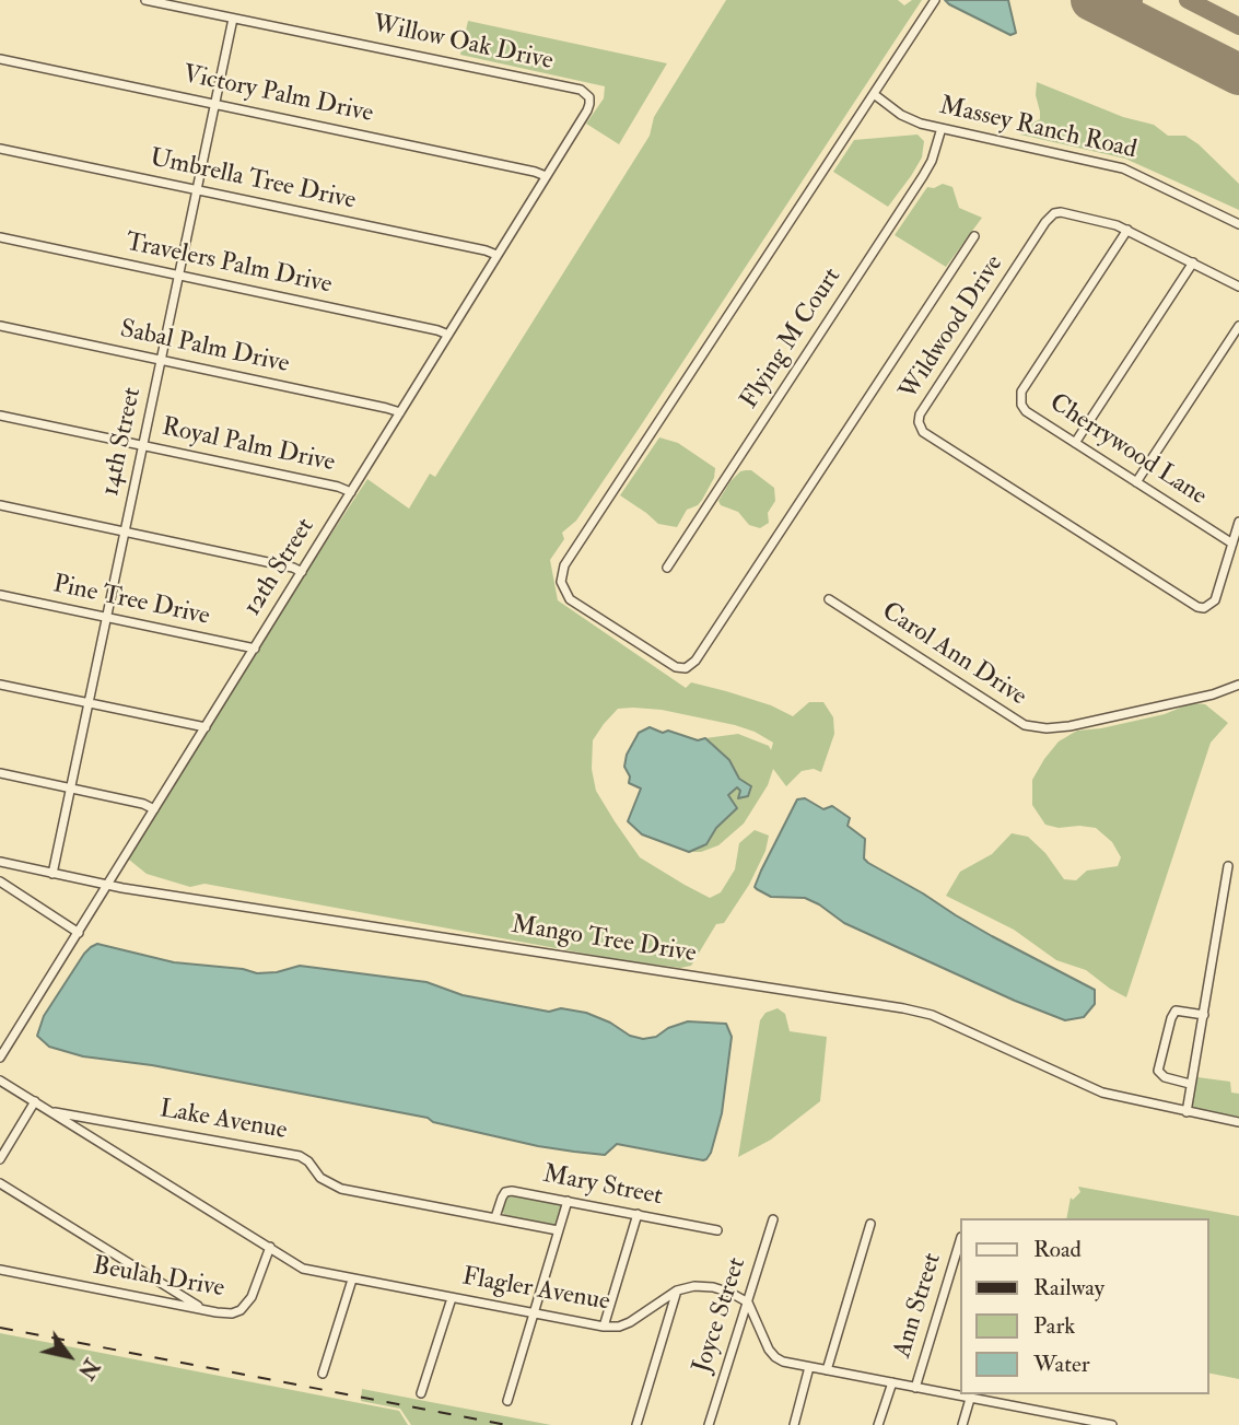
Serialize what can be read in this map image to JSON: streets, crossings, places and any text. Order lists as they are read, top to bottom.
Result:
{
  "streets": {
    "street": [
      "Willow Oak Drive",
      "Victory Palm Drive",
      "Massey Ranch Road",
      "Umbrella Tree Drive",
      "Travelers Palm Drive",
      "Wildwood Drive",
      "Flying M Court",
      "Sabal Palm Drive",
      "14th Street",
      "Royal Palm Drive",
      "Cherrywood Lane",
      "12th Street",
      "Pine Tree Drive",
      "Carol Ann Drive",
      "Mango Tree Drive",
      "Lake Avenue",
      "Mary Street",
      "Beulah Drive",
      "Flagler Avenue",
      "Ann Street",
      "Joyce Street"
    ]
  },
  "crossings": [
    ["Willow Oak Drive", "14th Street"],
    ["Willow Oak Drive", "12th Street"],
    ["Victory Palm Drive", "14th Street"],
    ["Victory Palm Drive", "12th Street"],
    ["Massey Ranch Road", "Flying M Court"],
    ["Umbrella Tree Drive", "14th Street"],
    ["Umbrella Tree Drive", "12th Street"],
    ["Travelers Palm Drive", "14th Street"],
    ["Travelers Palm Drive", "12th Street"],
    ["Wildwood Drive", "Cherrywood Lane"],
    ["Sabal Palm Drive", "14th Street"],
    ["Sabal Palm Drive", "12th Street"],
    ["14th Street", "Royal Palm Drive"],
    ["14th Street", "Pine Tree Drive"],
    ["14th Street", "Mango Tree Drive"],
    ["Royal Palm Drive", "12th Street"],
    ["12th Street", "Pine Tree Drive"],
    ["12th Street", "Mango Tree Drive"],
    ["Lake Avenue", "Mary Street"],
    ["Lake Avenue", "Flagler Avenue"],
    ["Beulah Drive", "Flagler Avenue"],
    ["Flagler Avenue", "Joyce Street"]
  ],
  "legend": [
    "Road",
    "Railway",
    "Park",
    "Water"
  ],
  "north": "bottom right"
}
